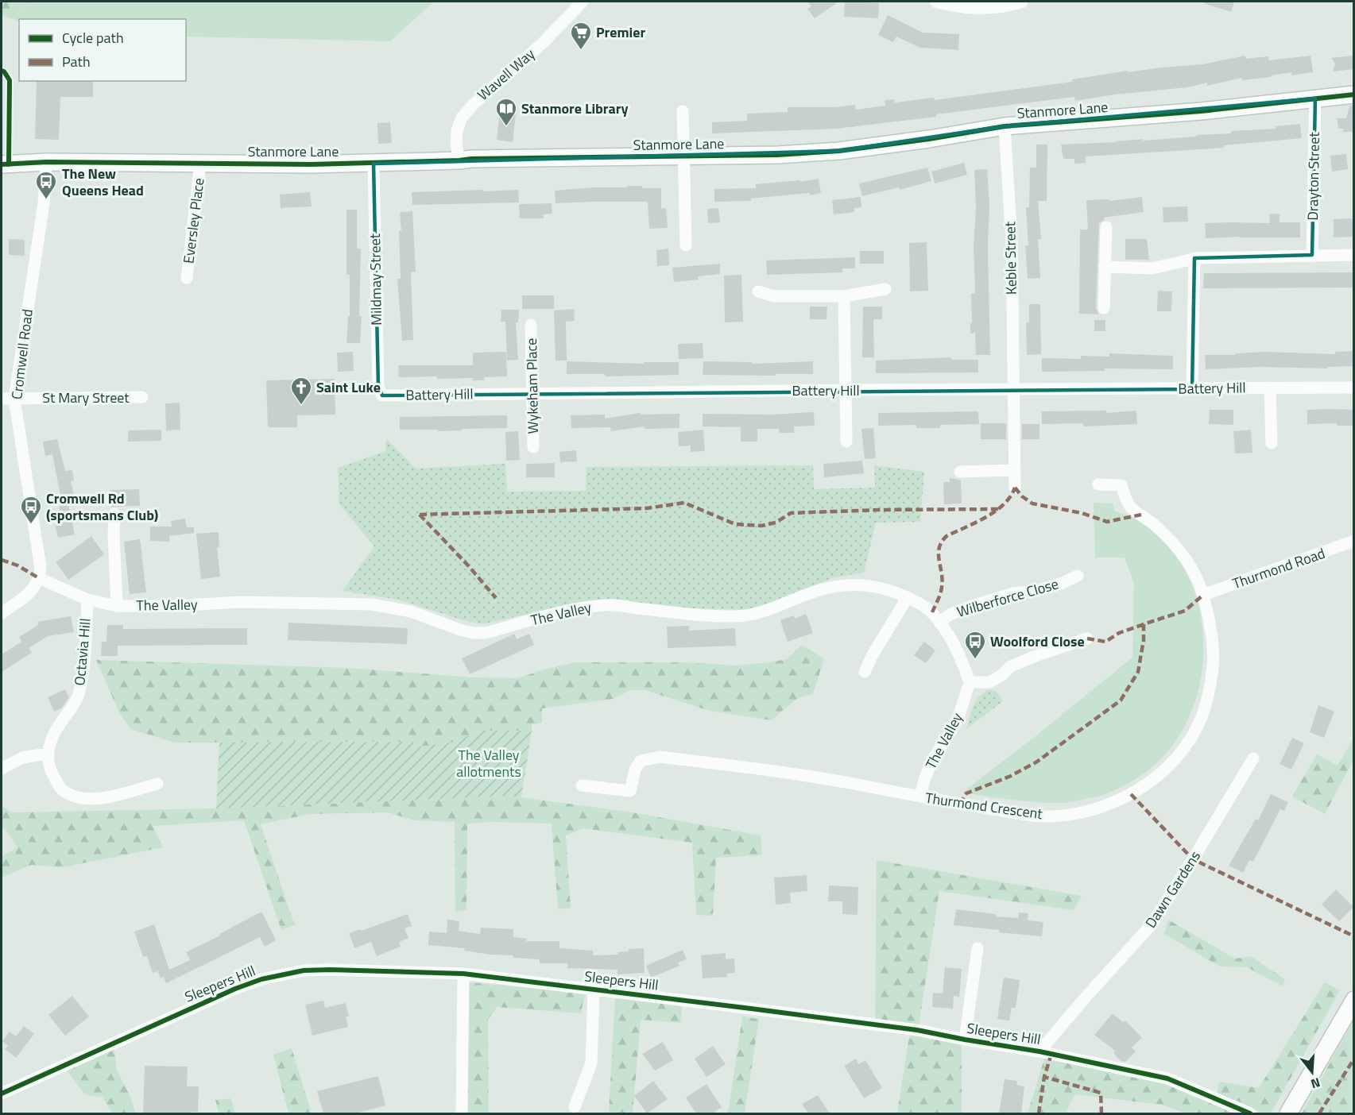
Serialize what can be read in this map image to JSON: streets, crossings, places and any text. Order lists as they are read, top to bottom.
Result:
{
  "streets": {
    "street": [
      "Wavell Way",
      "Stanmore Lane",
      "Drayton Street",
      "Eversley Place",
      "Keble Street",
      "Mildmay Street",
      "Cromwell Road",
      "Wykeham Place",
      "Battery Hill",
      "St Mary Street",
      "Thurmond Road",
      "Wilberforce Close",
      "The Valley",
      "Octavia Hill",
      "Thurmond Crescent",
      "Dawn Gardens",
      "Sleepers Hill"
    ]
  },
  "crossings": [
    ["Wavell Way", "Stanmore Lane"],
    ["Stanmore Lane", "Drayton Street"],
    ["Stanmore Lane", "Eversley Place"],
    ["Stanmore Lane", "Keble Street"],
    ["Stanmore Lane", "Mildmay Street"],
    ["Stanmore Lane", "Cromwell Road"],
    ["Keble Street", "Battery Hill"],
    ["Mildmay Street", "Battery Hill"],
    ["Cromwell Road", "St Mary Street"],
    ["Cromwell Road", "The Valley"],
    ["Wykeham Place", "Battery Hill"],
    ["Thurmond Road", "Thurmond Crescent"],
    ["Wilberforce Close", "The Valley"],
    ["The Valley", "Octavia Hill"],
    ["The Valley", "Thurmond Crescent"],
    ["Dawn Gardens", "Sleepers Hill"]
  ],
  "parks": ["The Valley allotments"],
  "places": {
    "supermarket": ["Premier"],
    "library": ["Stanmore Library"],
    "bus stop": ["The New Queens Head", "Cromwell Rd (sportsmans Club)", "Woolford Close"],
    "church": ["Saint Luke"]
  },
  "legend": ["Cycle path", "Path"],
  "north": "bottom"
}
